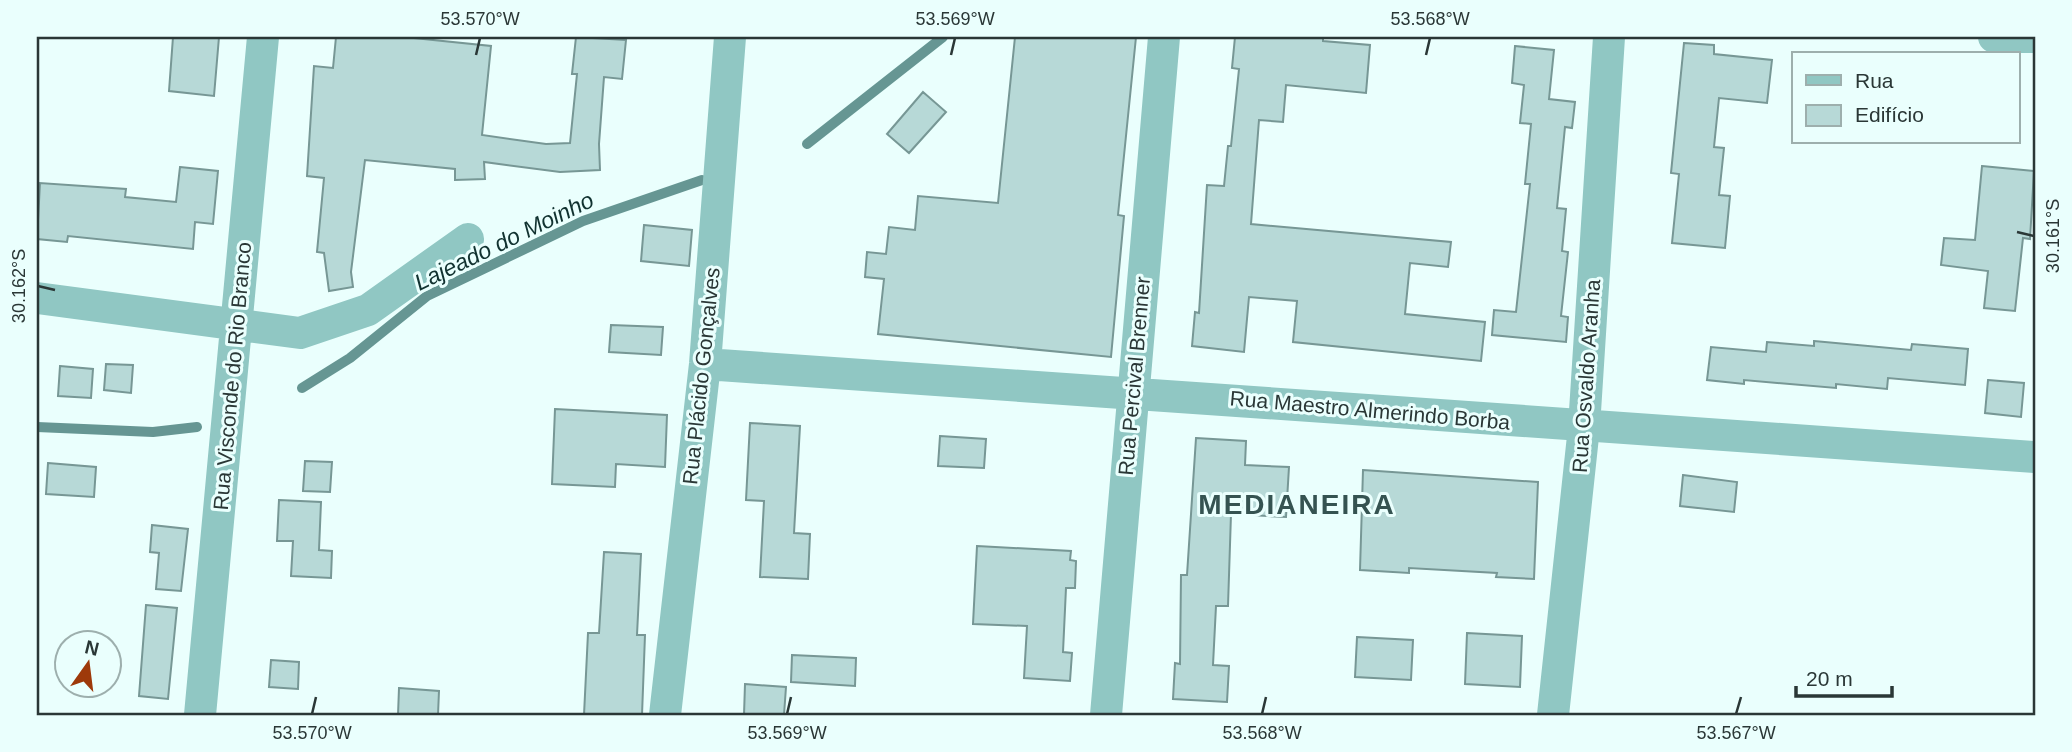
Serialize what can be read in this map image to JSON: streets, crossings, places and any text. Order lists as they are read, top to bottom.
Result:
{
  "streets": {
    "street": [
      "Rua Visconde do Rio Branco",
      "Rua Plácido Gonçalves",
      "Rua Percival Brenner",
      "Rua Osvaldo Aranha",
      "Rua Maestro Almerindo Borba"
    ]
  },
  "crossings": [
    ["Rua Plácido Gonçalves", "Rua Maestro Almerindo Borba"],
    ["Rua Percival Brenner", "Rua Maestro Almerindo Borba"],
    ["Rua Osvaldo Aranha", "Rua Maestro Almerindo Borba"]
  ],
  "districts": ["MEDIANEIRA"],
  "water": ["Lajeado do Moinho"],
  "legend": ["Rua", "Edifício"],
  "scale_bar": "20 m",
  "north": "top",
  "coordinates": [
    "53.570°W",
    "53.569°W",
    "53.568°W",
    "30.161°S",
    "30.162°S",
    "53.567°W"
  ]
}
